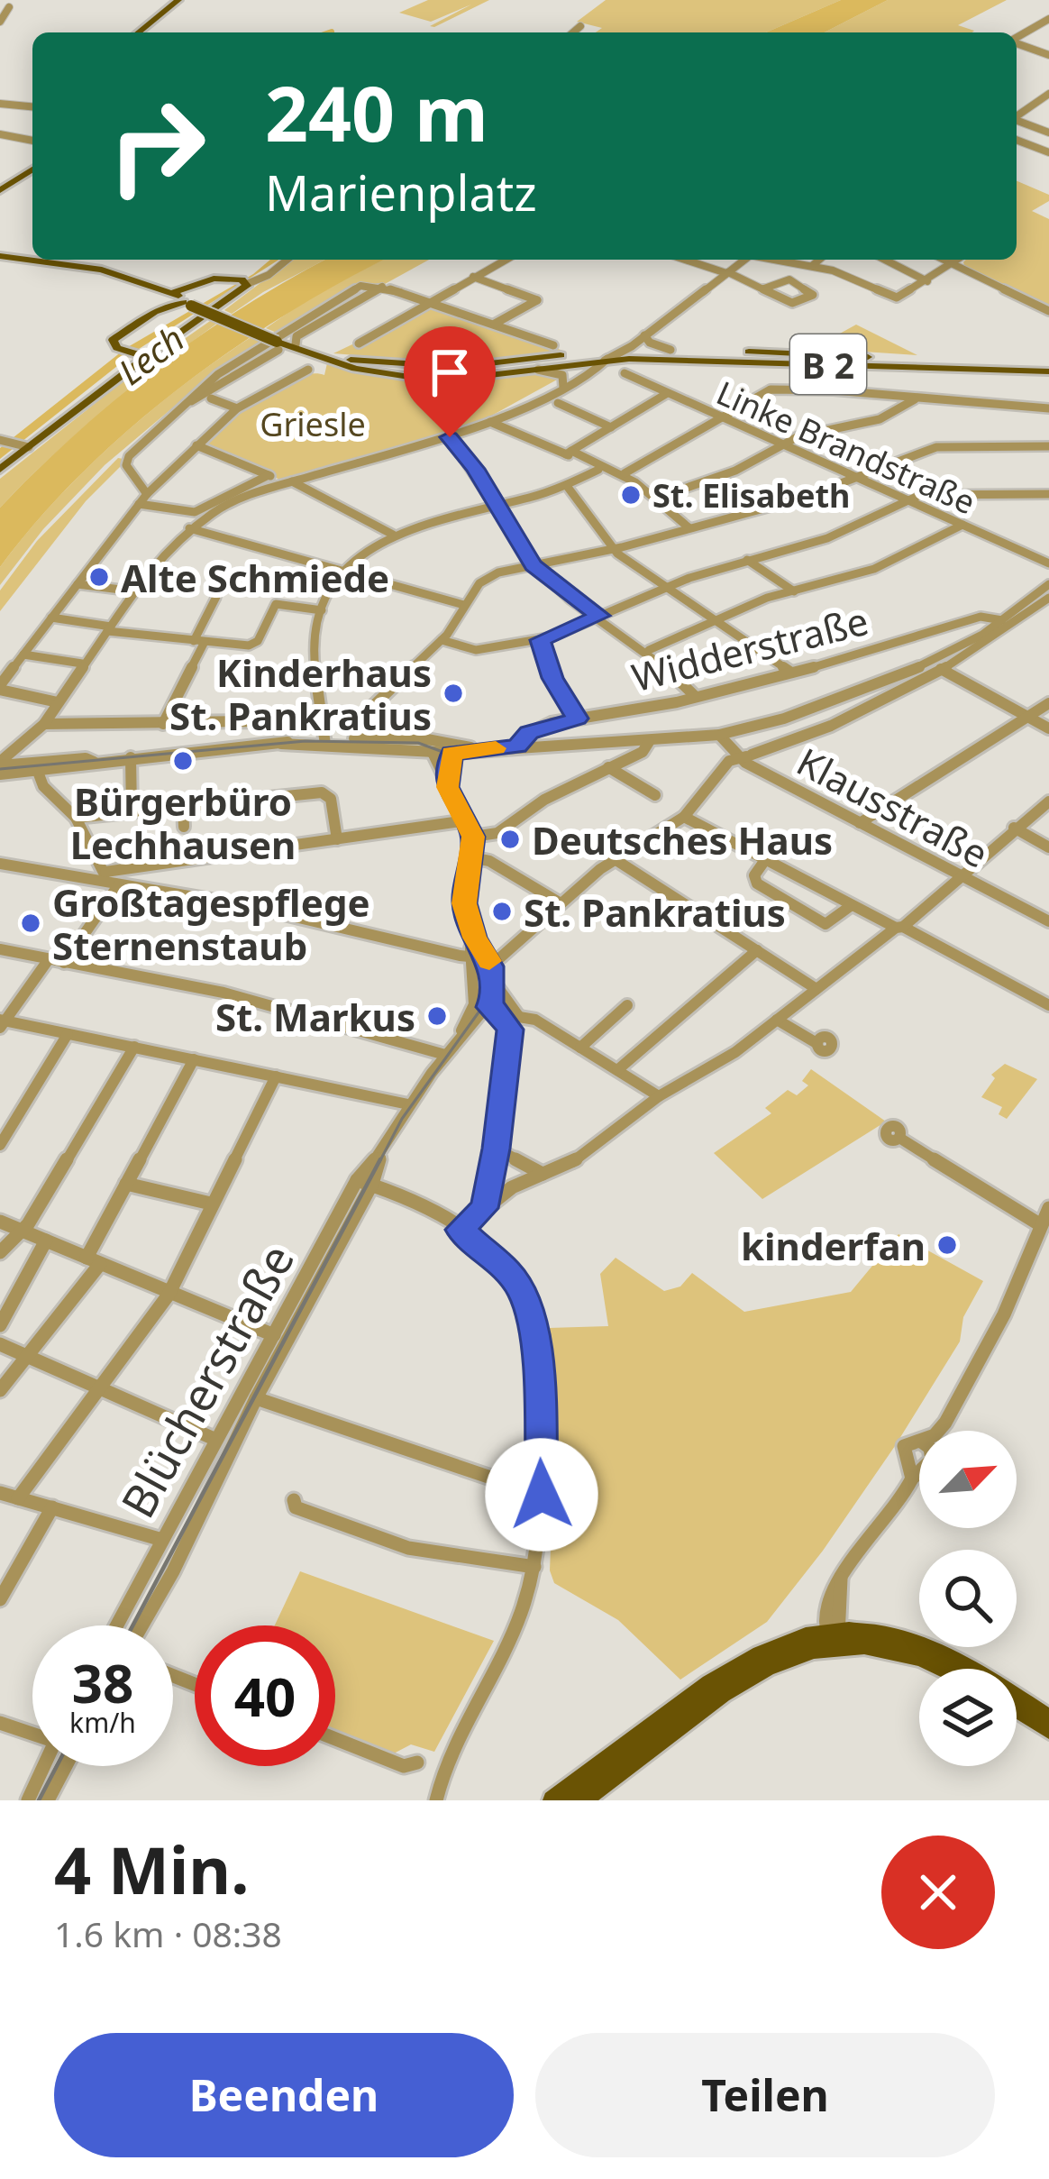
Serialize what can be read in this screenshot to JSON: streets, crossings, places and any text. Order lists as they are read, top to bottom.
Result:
{
  "streets": {
    "main road": ["B 2"],
    "street": [
      "Linke Brandstraße",
      "Widderstraße",
      "Klausstraße",
      "Blücherstraße"
    ]
  },
  "water": ["Lech"],
  "parks": ["Griesle"],
  "places": [
    "St. Elisabeth",
    "Alte Schmiede",
    "Kinderhaus St. Pankratius",
    "Bürgerbüro Lechhausen",
    "Deutsches Haus",
    "St. Pankratius",
    "Großtagespflege Sternenstaub",
    "St. Markus",
    "kinderfan"
  ],
  "north": "top right",
  "page": {
    "turn": ["240 m", "Marienplatz"],
    "speed": "38 km/h",
    "limit": "40",
    "heading": ["4 Min.", "1.6 km · 08:38"],
    "buttons": ["Beenden", "Teilen"]
  }
}
